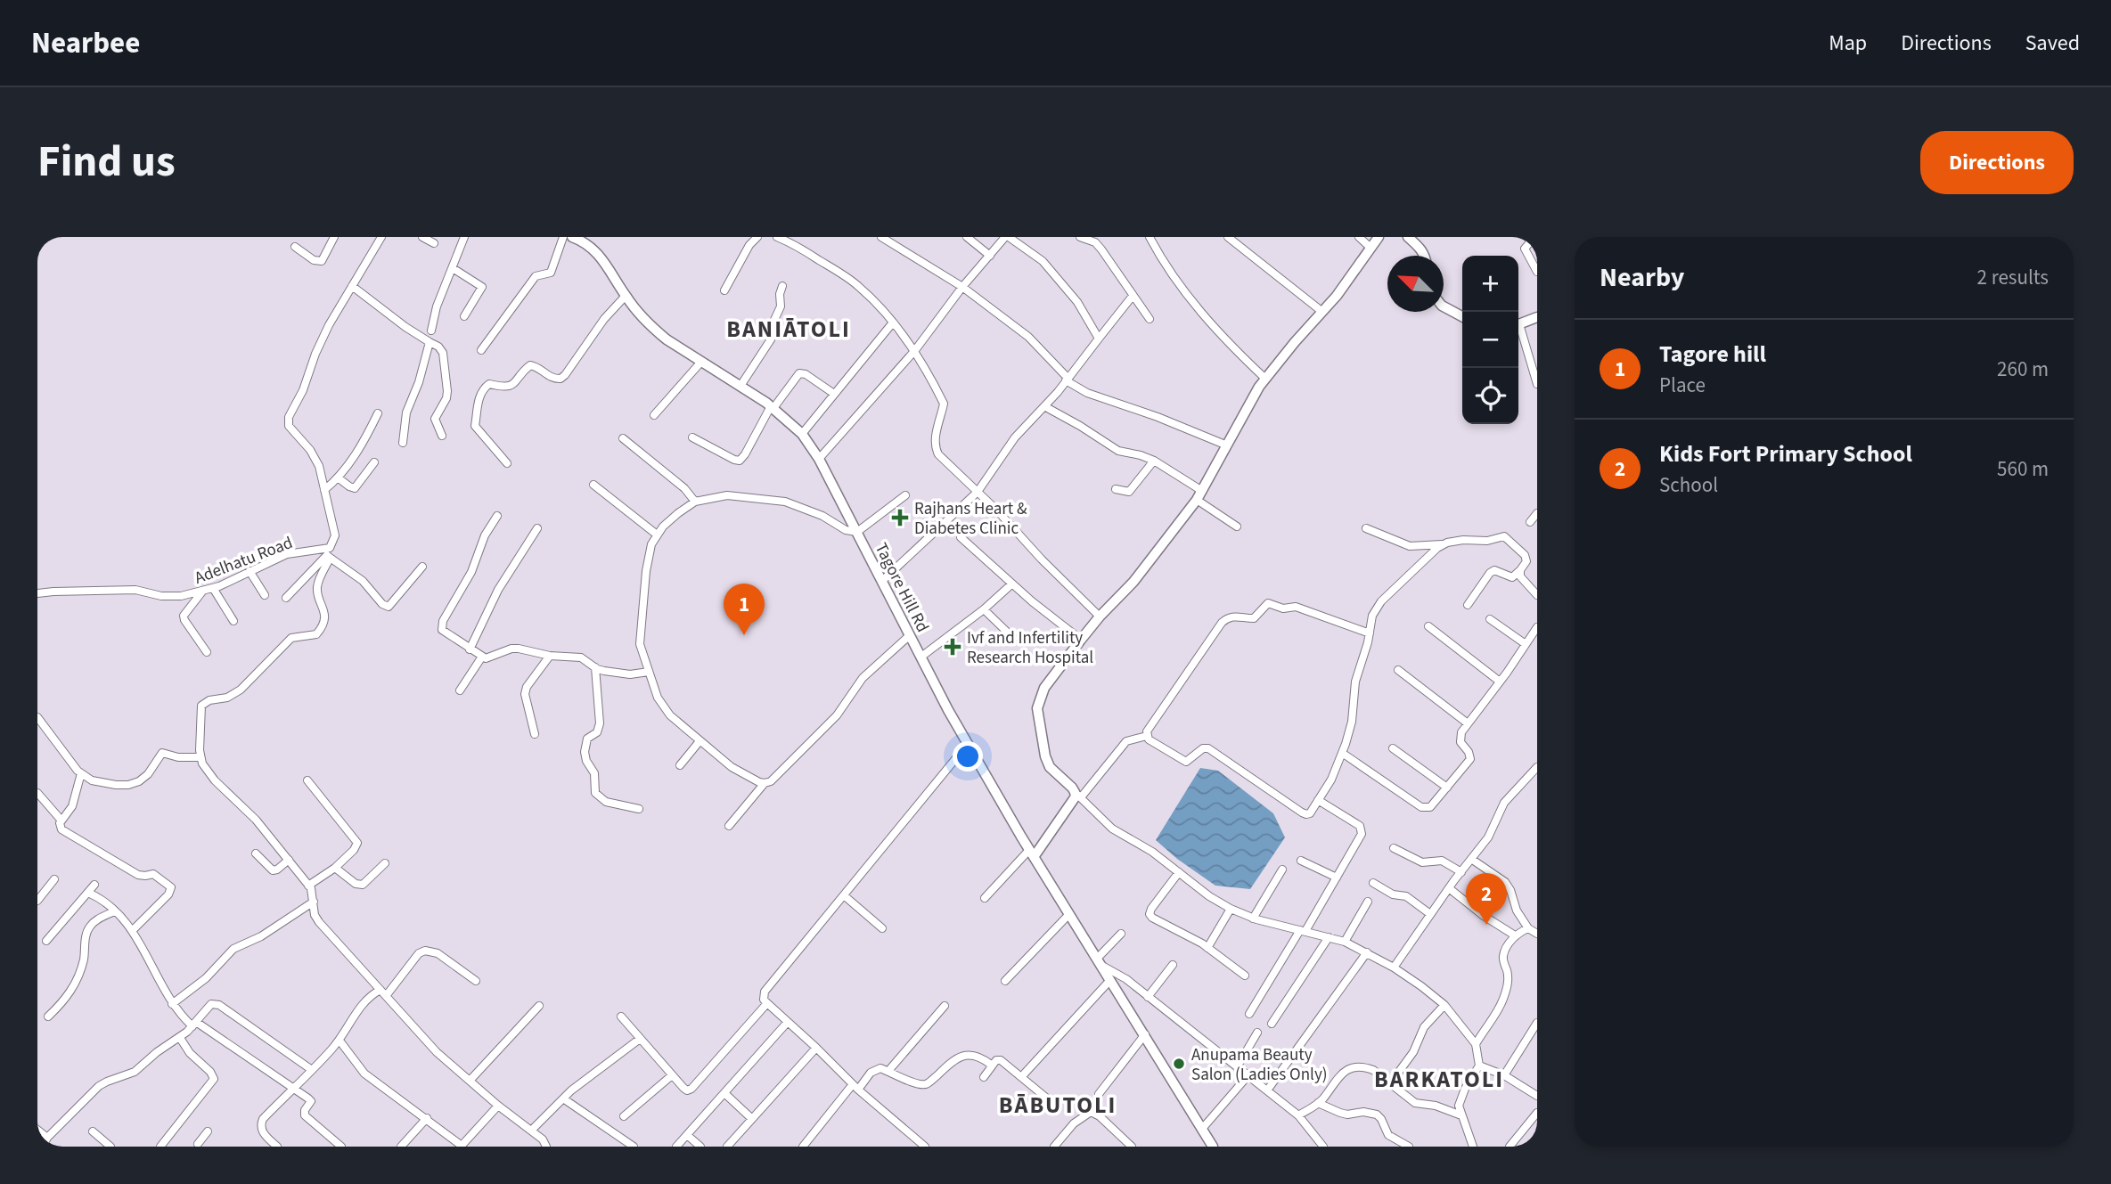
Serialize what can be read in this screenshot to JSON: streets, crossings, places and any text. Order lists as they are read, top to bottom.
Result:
{
  "streets": {
    "main road": ["Tagore Hill Rd"],
    "street": ["Adelhatu Road"]
  },
  "districts": ["BANIĀTOLI", "BARKATOLI", "BĀBUTOLI"],
  "places": {
    "health": ["Rajhans Heart & Diabetes Clinic", "Ivf and Infertility Research Hospital"],
    "other": ["Anupama Beauty Salon (Ladies Only)"]
  },
  "north": "top left",
  "page": {
    "header": "Nearbee",
    "nav": ["Map", "Directions", "Saved"],
    "title": "Find us",
    "buttons": "Directions",
    "heading": ["Nearby", "2 results"],
    "map_buttons": ["+", "−"],
    "list": [
      {
        "mark": "1",
        "name": "Tagore hill",
        "note": "Place",
        "value": "260 m"
      },
      {
        "mark": "2",
        "name": "Kids Fort Primary School",
        "note": "School",
        "value": "560 m"
      }
    ],
    "pins": ["1", "2"]
  }
}
